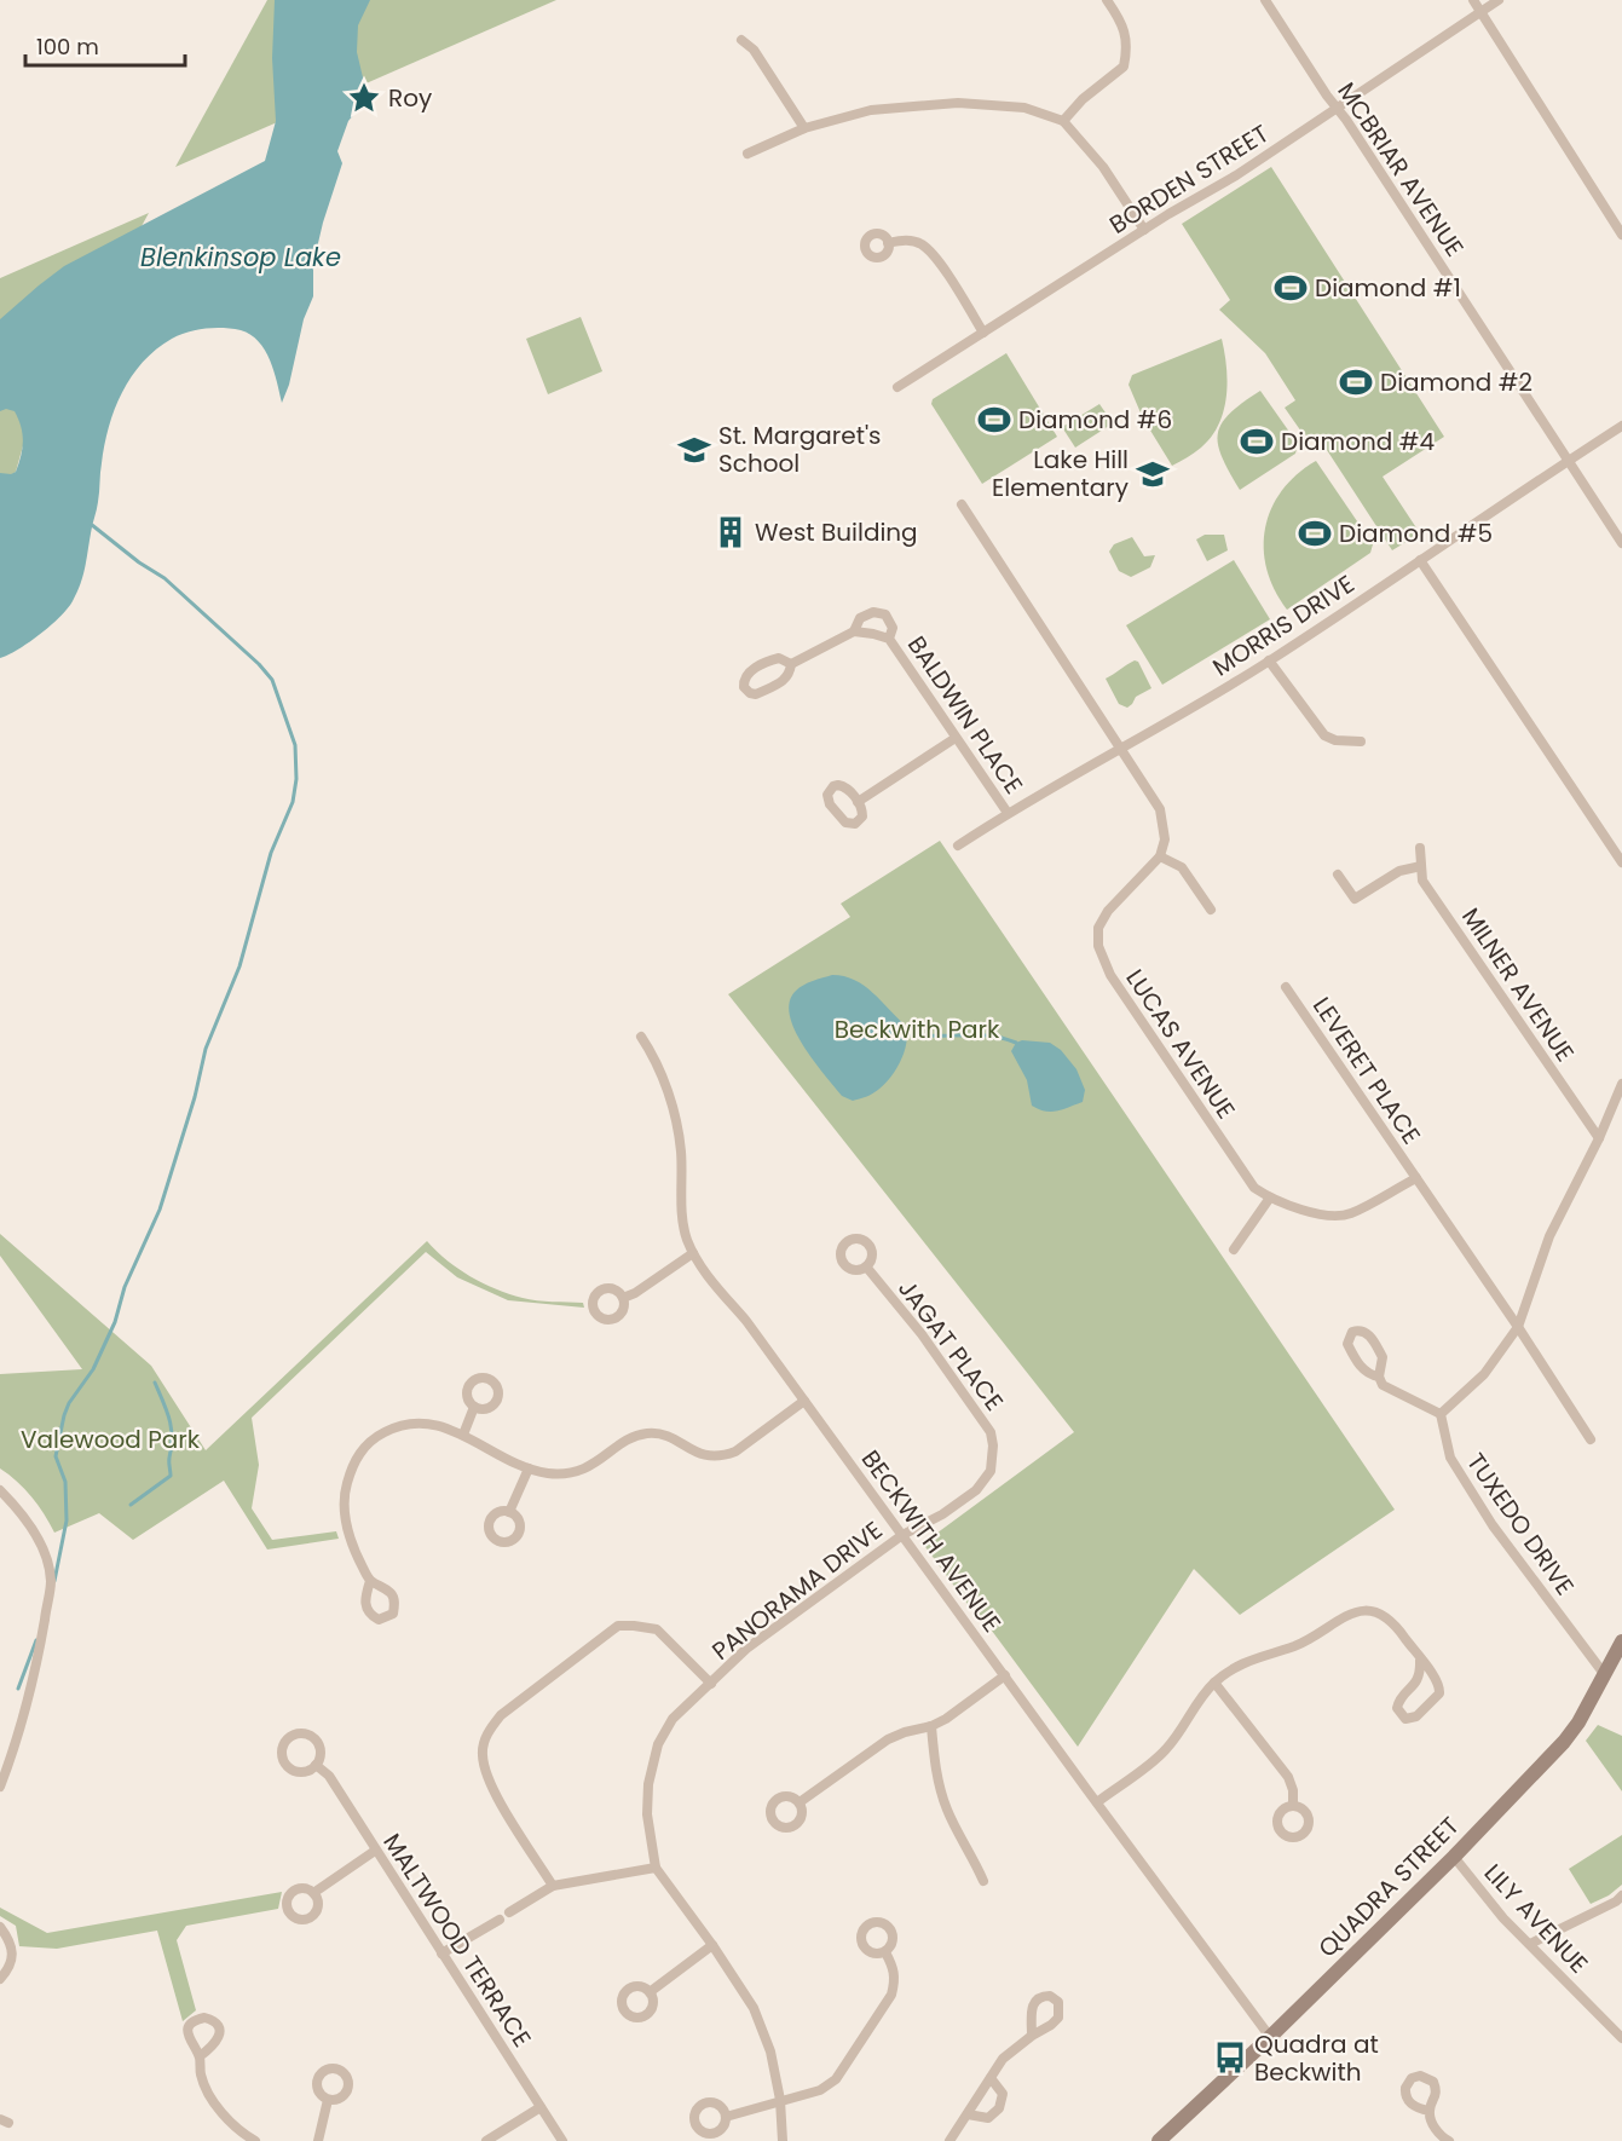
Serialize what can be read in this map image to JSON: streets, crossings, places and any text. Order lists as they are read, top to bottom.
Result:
{
  "streets": {
    "main road": ["QUADRA STREET"],
    "street": [
      "MCBRIAR AVENUE",
      "BORDEN STREET",
      "MORRIS DRIVE",
      "BALDWIN PLACE",
      "MILNER AVENUE",
      "LUCAS AVENUE",
      "LEVERET PLACE",
      "JAGAT PLACE",
      "TUXEDO DRIVE",
      "BECKWITH AVENUE",
      "PANORAMA DRIVE",
      "LILY AVENUE",
      "MALTWOOD TERRACE"
    ]
  },
  "crossings": [
    ["MCBRIAR AVENUE", "BORDEN STREET"],
    ["MCBRIAR AVENUE", "MORRIS DRIVE"],
    ["MORRIS DRIVE", "BALDWIN PLACE"],
    ["LUCAS AVENUE", "LEVERET PLACE"],
    ["JAGAT PLACE", "BECKWITH AVENUE"],
    ["JAGAT PLACE", "PANORAMA DRIVE"],
    ["TUXEDO DRIVE", "QUADRA STREET"],
    ["BECKWITH AVENUE", "PANORAMA DRIVE"],
    ["BECKWITH AVENUE", "QUADRA STREET"],
    ["QUADRA STREET", "LILY AVENUE"]
  ],
  "water": ["Blenkinsop Lake"],
  "parks": ["Beckwith Park", "Valewood Park"],
  "places": {
    "place": ["Roy"],
    "sports": [
      "Diamond #1",
      "Diamond #2",
      "Diamond #6",
      "Diamond #4",
      "Diamond #5"
    ],
    "school or university": ["St. Margaret's School", "Lake Hill Elementary"],
    "building": ["West Building"],
    "bus stop": ["Quadra at Beckwith"]
  },
  "scale_bar": "100 m"
}
